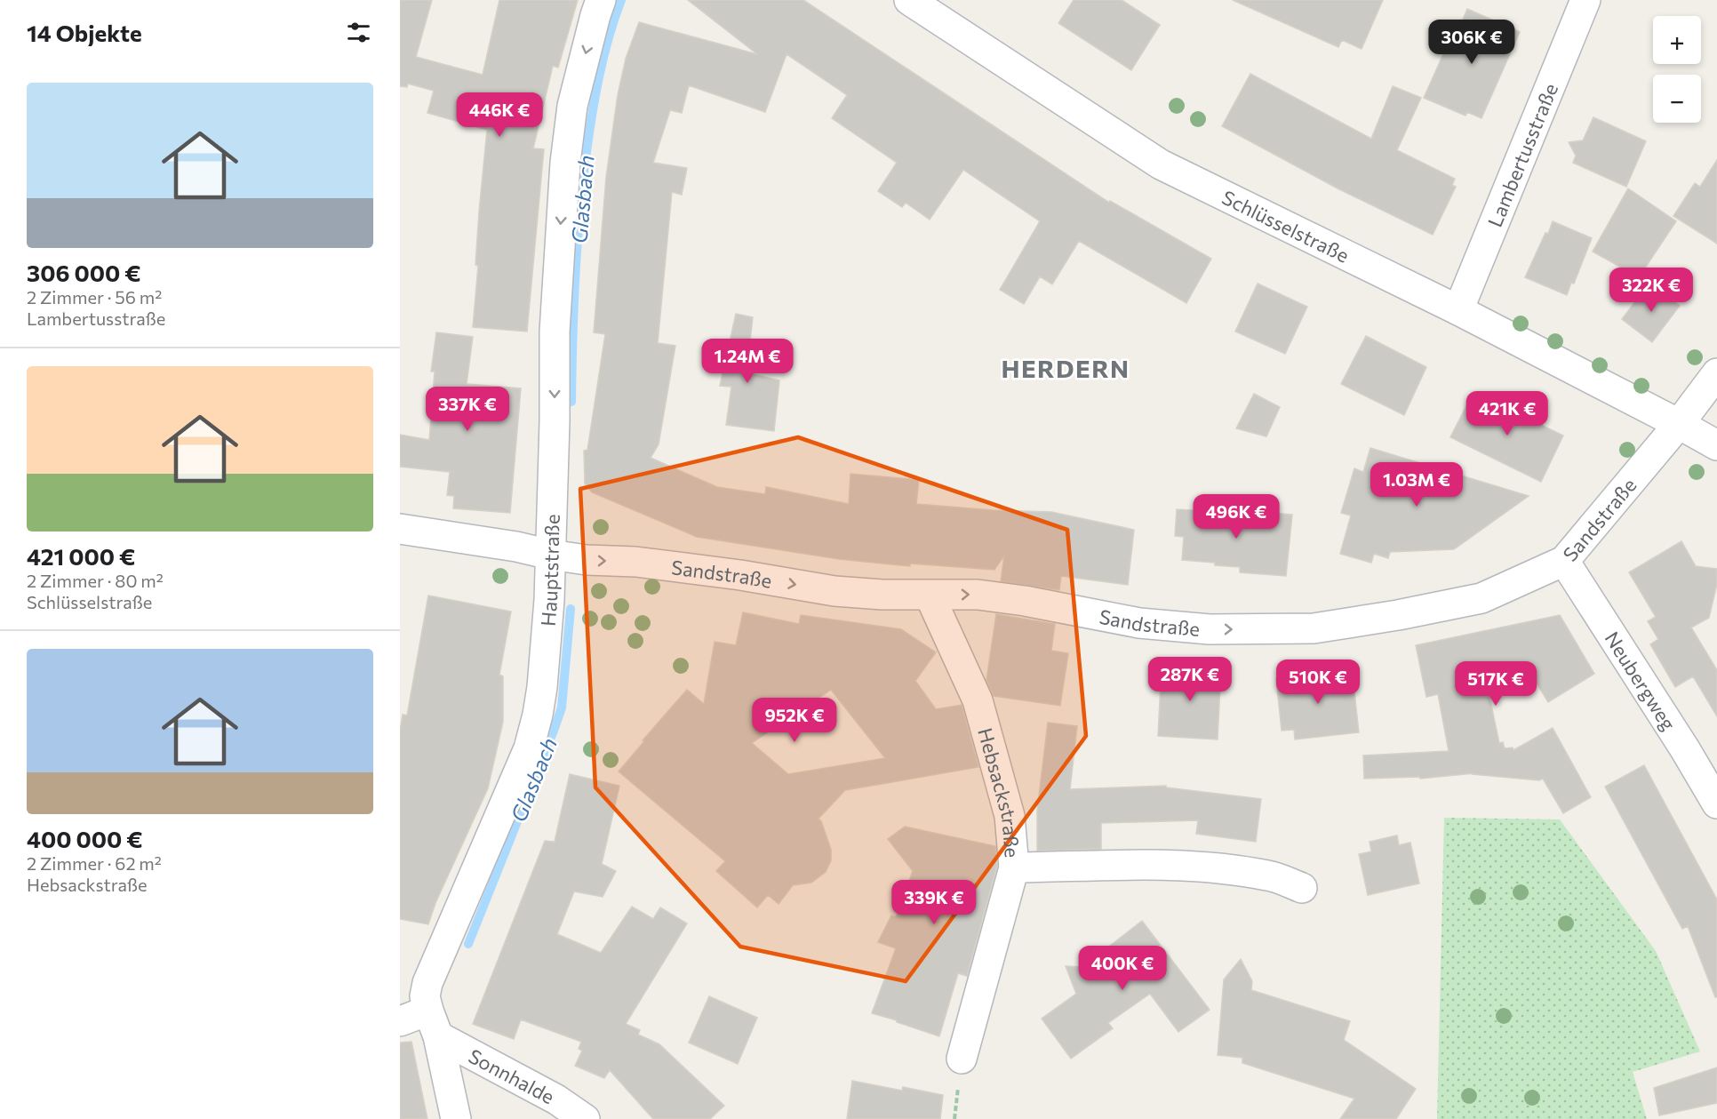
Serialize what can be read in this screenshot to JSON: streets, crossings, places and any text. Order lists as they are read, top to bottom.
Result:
{
  "streets": {
    "street": [
      "Lambertusstraße",
      "Schlüsselstraße",
      "Sandstraße",
      "Hauptstraße",
      "Neubergweg",
      "Hebsackstraße",
      "Sonnhalde"
    ]
  },
  "crossings": [
    ["Lambertusstraße", "Schlüsselstraße"],
    ["Schlüsselstraße", "Sandstraße"],
    ["Sandstraße", "Hauptstraße"],
    ["Sandstraße", "Neubergweg"],
    ["Sandstraße", "Hebsackstraße"],
    ["Hauptstraße", "Sonnhalde"]
  ],
  "one_way": ["Sandstraße", "Hauptstraße"],
  "districts": ["HERDERN"],
  "water": ["Glasbach"],
  "page": {
    "heading": "14 Objekte",
    "map_buttons": ["+", "−"],
    "price": [
      "306K €",
      "446K €",
      "322K €",
      "1.24M €",
      "337K €",
      "421K €",
      "1.03M €",
      "496K €",
      "287K €",
      "510K €",
      "517K €",
      "952K €",
      "339K €",
      "400K €"
    ],
    "list": [
      {
        "name": "306 000 €",
        "note": "2 Zimmer · 56 m² · Lambertusstraße"
      },
      {
        "name": "421 000 €",
        "note": "2 Zimmer · 80 m² · Schlüsselstraße"
      },
      {
        "name": "400 000 €",
        "note": "2 Zimmer · 62 m² · Hebsackstraße"
      }
    ]
  }
}
